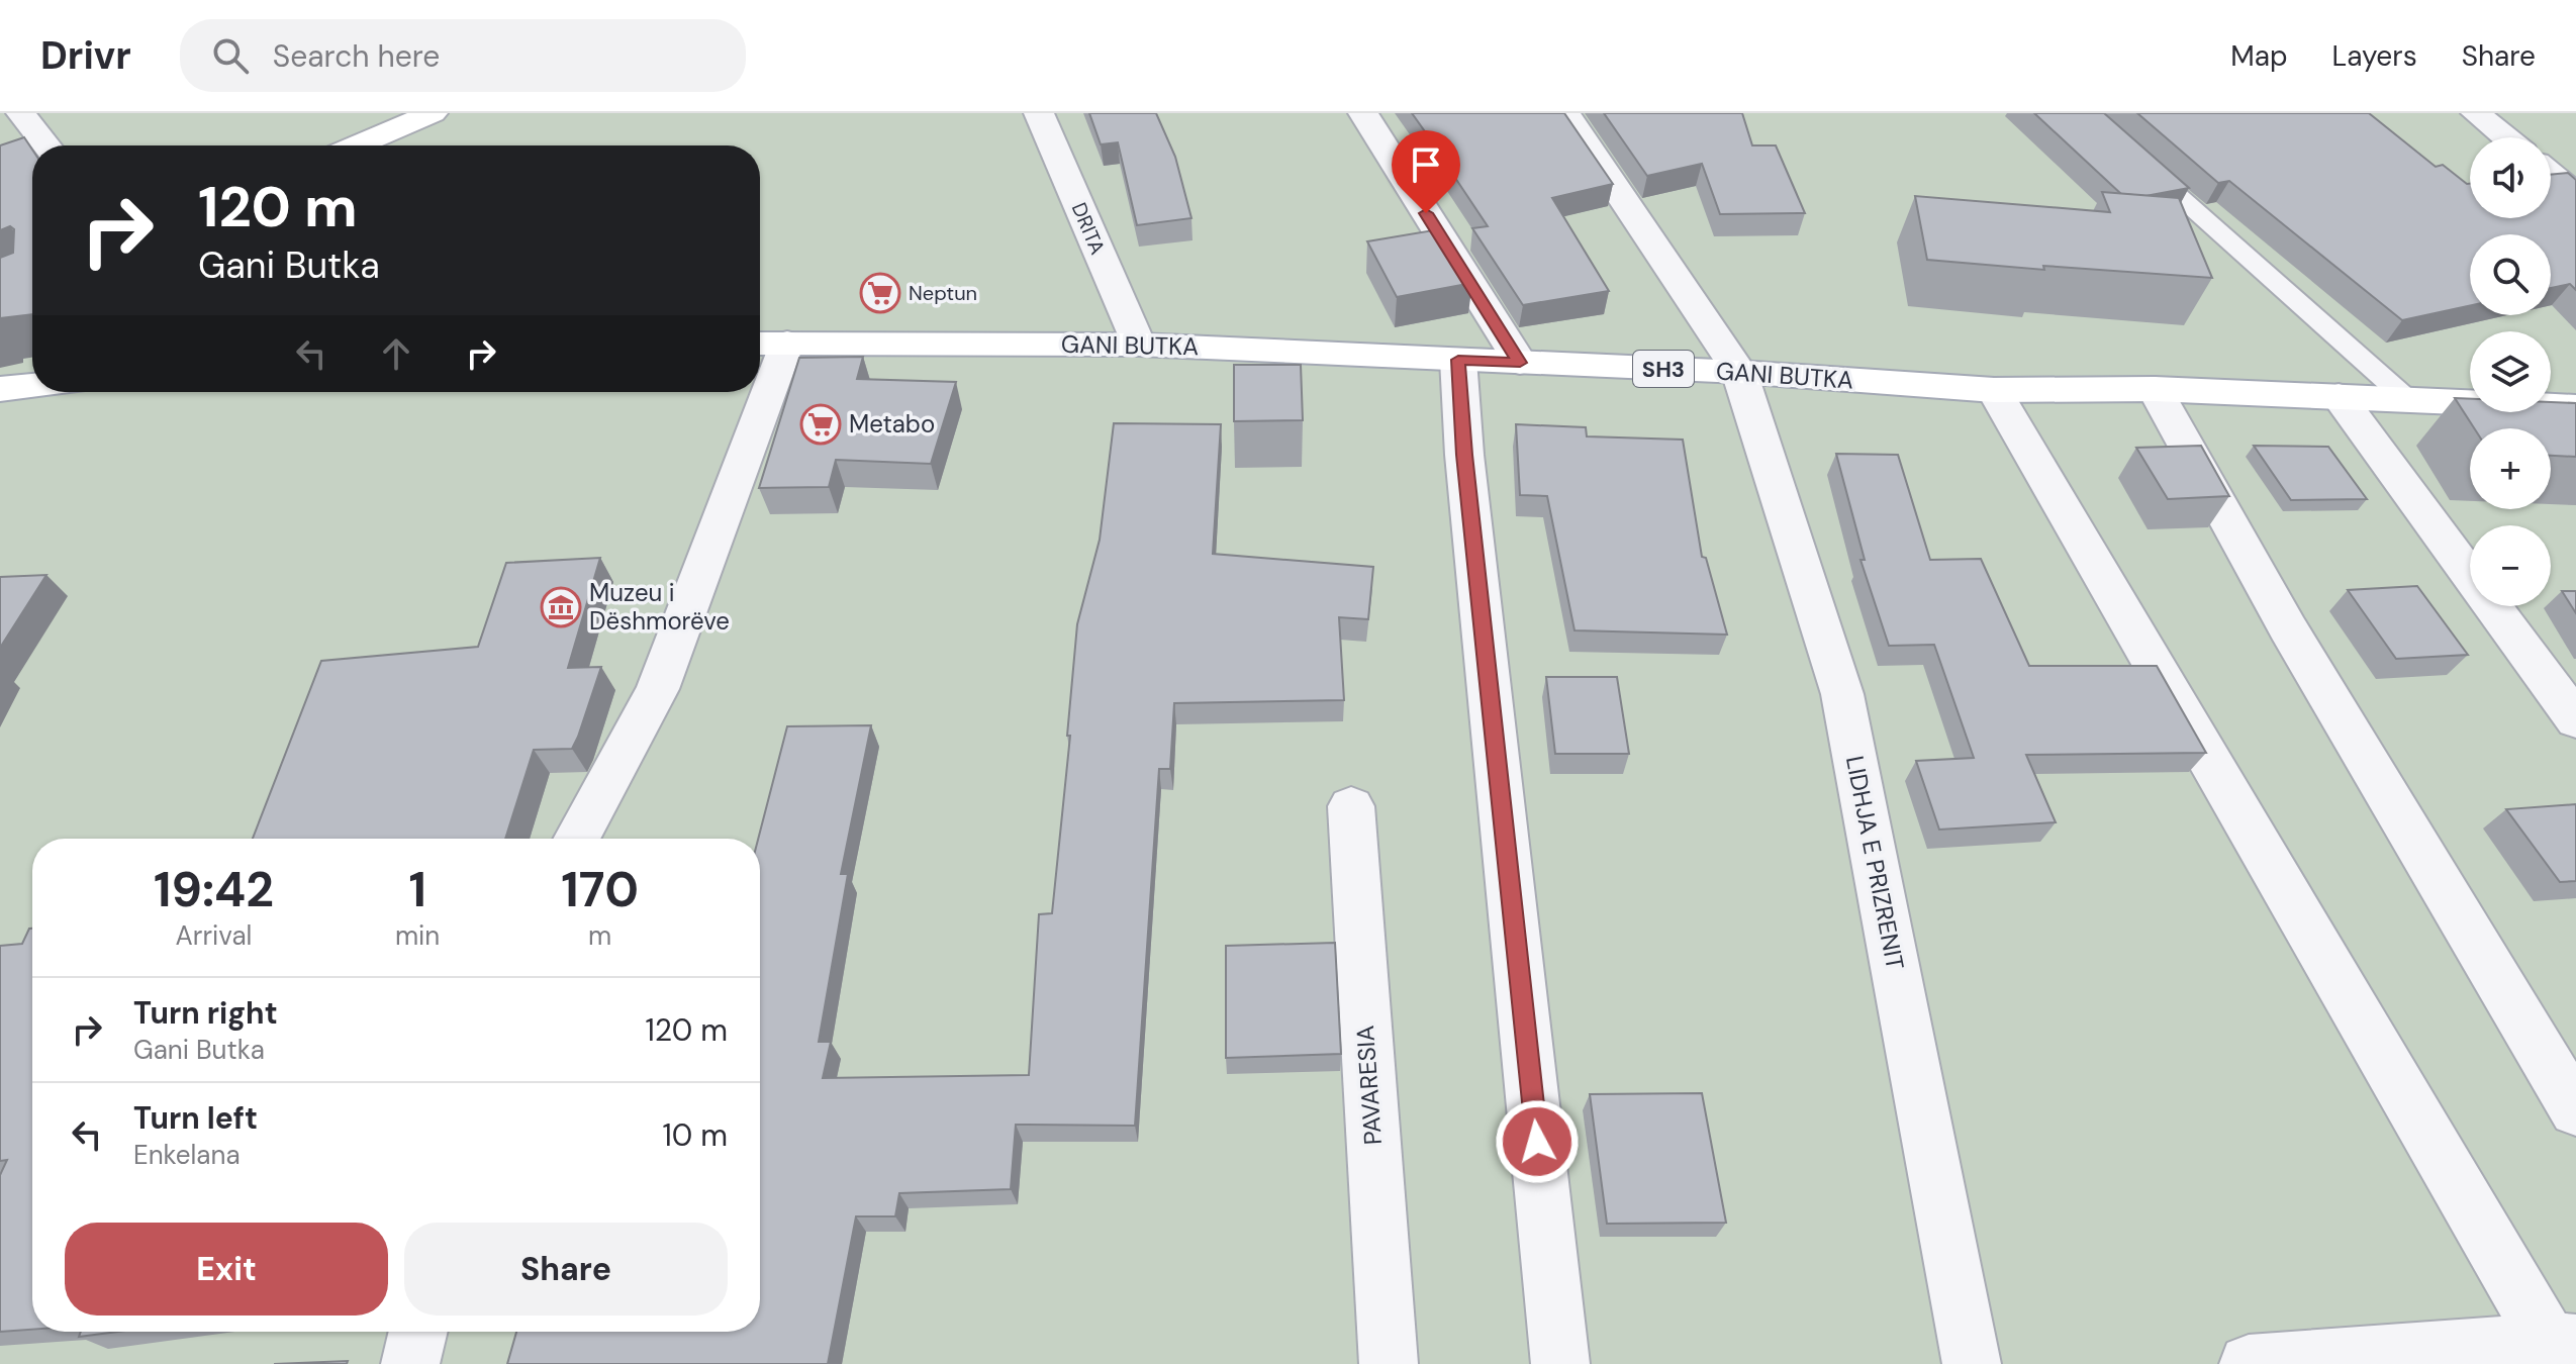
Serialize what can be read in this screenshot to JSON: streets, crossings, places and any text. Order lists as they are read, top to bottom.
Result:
{
  "streets": {
    "main road": ["GANI BUTKA", "SH3"],
    "street": ["DRITA", "LIDHJA E PRIZRENIT", "PAVARESIA"]
  },
  "crossings": [
    ["DRITA", "GANI BUTKA"],
    ["GANI BUTKA", "LIDHJA E PRIZRENIT"]
  ],
  "places": {
    "supermarket": ["Neptun", "Metabo"],
    "museum": ["Muzeu i Dëshmorëve"]
  },
  "page": {
    "header": "Drivr",
    "search": "Search here",
    "nav": ["Map", "Layers", "Share"],
    "map_buttons": ["+", "−"],
    "turn": ["120 m", "Gani Butka"],
    "eta": [
      "19:42",
      "Arrival",
      "1",
      "min",
      "170",
      "m"
    ],
    "list": [
      {
        "name": "Turn right",
        "note": "Gani Butka",
        "value": "120 m"
      },
      {
        "name": "Turn left",
        "note": "Enkelana",
        "value": "10 m"
      }
    ],
    "buttons": ["Exit", "Share"]
  }
}
